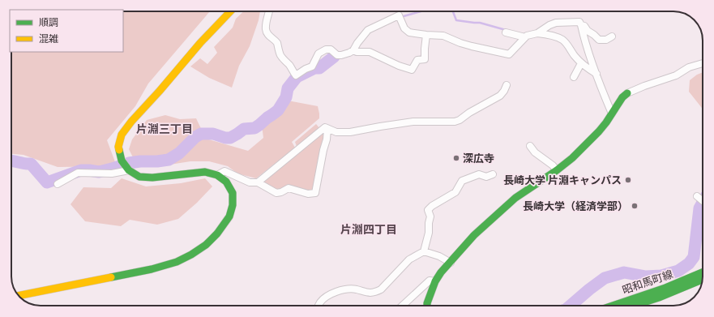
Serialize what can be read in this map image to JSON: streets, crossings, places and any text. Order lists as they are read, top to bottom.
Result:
{
  "streets": {
    "street": ["昭和馬町線"]
  },
  "districts": ["片淵三丁目", "片淵四丁目"],
  "places": ["深広寺", "長崎大学 片淵キャンパス", "長崎大学（経済学部）"],
  "legend": ["順調", "混雑"]
}
